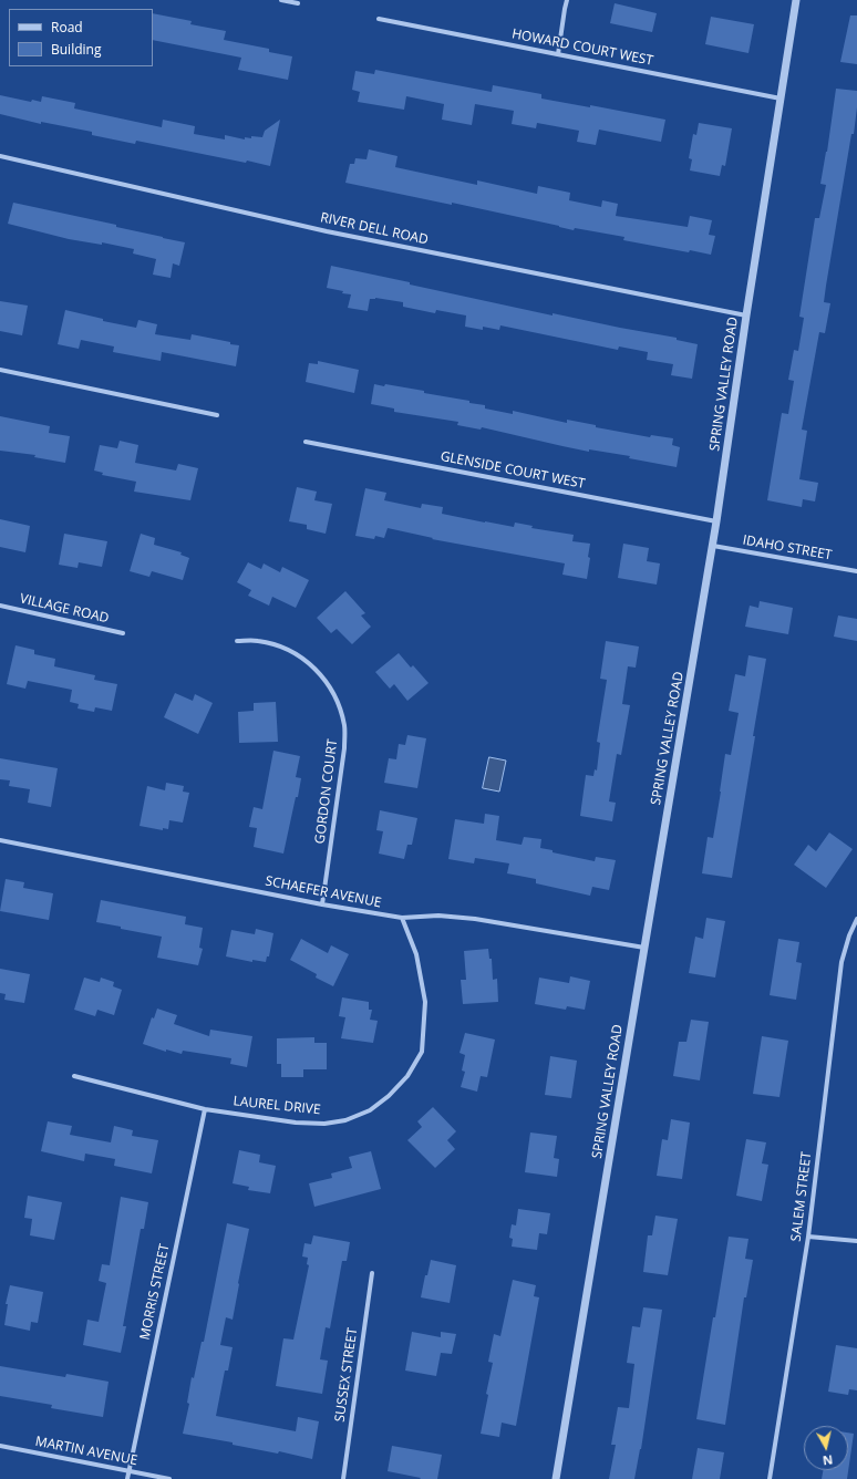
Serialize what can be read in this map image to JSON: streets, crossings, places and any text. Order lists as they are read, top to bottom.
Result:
{
  "streets": {
    "street": [
      "HOWARD COURT WEST",
      "RIVER DELL ROAD",
      "SPRING VALLEY ROAD",
      "GLENSIDE COURT WEST",
      "IDAHO STREET",
      "VILLAGE ROAD",
      "GORDON COURT",
      "SCHAEFER AVENUE",
      "LAUREL DRIVE",
      "SALEM STREET",
      "MORRIS STREET",
      "SUSSEX STREET",
      "MARTIN AVENUE"
    ]
  },
  "crossings": [
    ["HOWARD COURT WEST", "SPRING VALLEY ROAD"],
    ["RIVER DELL ROAD", "SPRING VALLEY ROAD"],
    ["SPRING VALLEY ROAD", "GLENSIDE COURT WEST"],
    ["SPRING VALLEY ROAD", "IDAHO STREET"],
    ["SPRING VALLEY ROAD", "SCHAEFER AVENUE"],
    ["GORDON COURT", "SCHAEFER AVENUE"],
    ["SCHAEFER AVENUE", "LAUREL DRIVE"],
    ["LAUREL DRIVE", "MORRIS STREET"],
    ["MORRIS STREET", "MARTIN AVENUE"]
  ],
  "legend": ["Road", "Building"],
  "north": "bottom"
}
